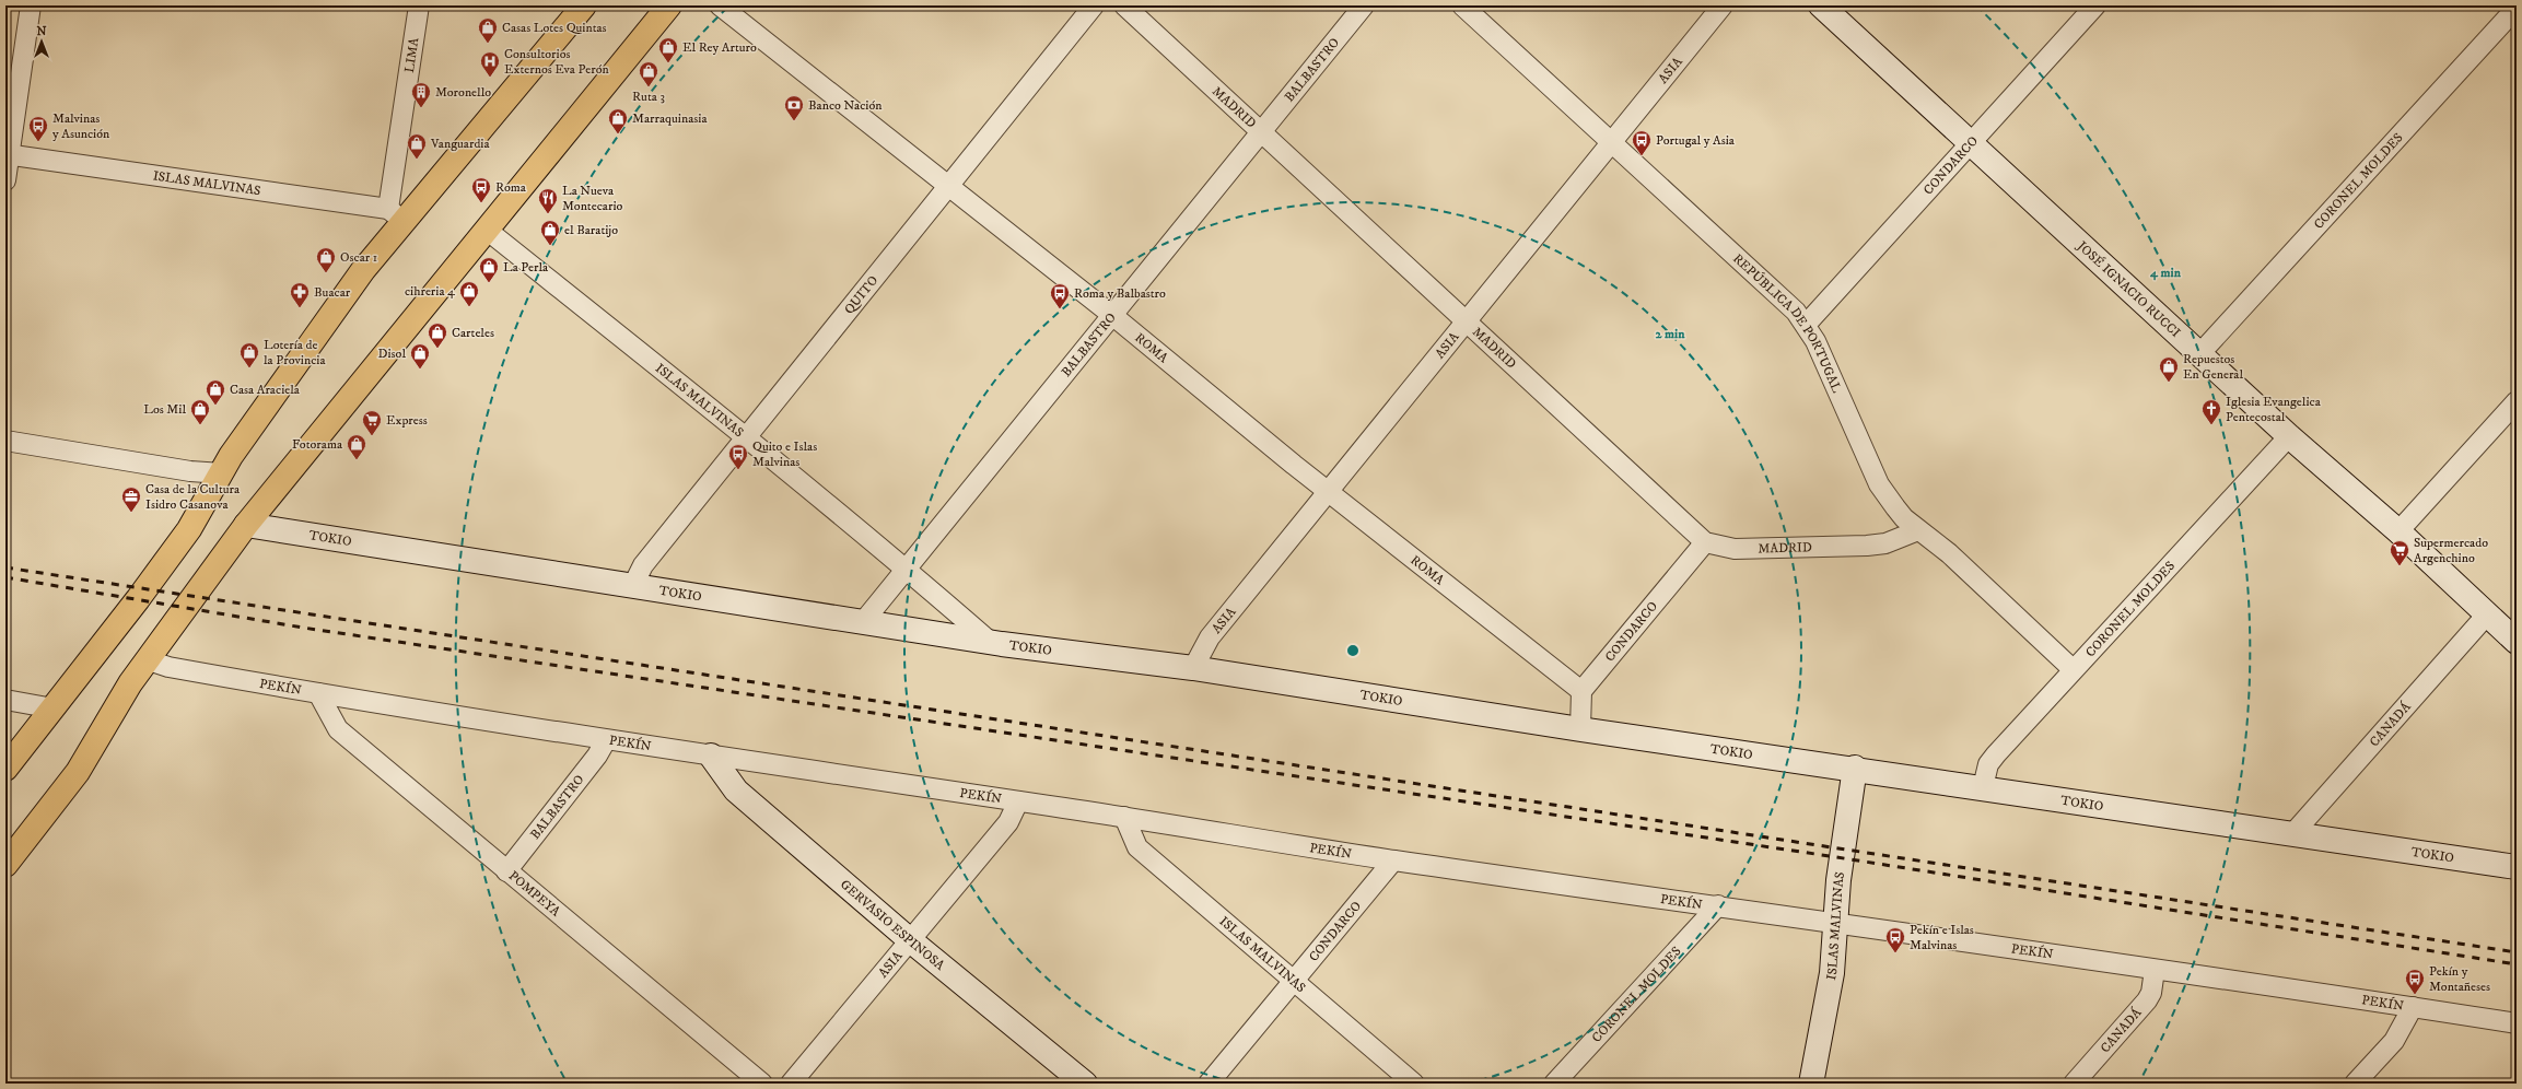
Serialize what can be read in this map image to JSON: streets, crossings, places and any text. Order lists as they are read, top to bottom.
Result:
{
  "streets": {
    "street": [
      "LIMA",
      "BALBASTRO",
      "ASIA",
      "MADRID",
      "CONDARCO",
      "CORONEL MOLDES",
      "ISLAS MALVINAS",
      "JOSÉ IGNACIO RUCCI",
      "QUITO",
      "REPÚBLICA DE PORTUGAL",
      "ROMA",
      "TOKIO",
      "PEKÍN",
      "CANADÁ",
      "POMPEYA",
      "GERVASIO ESPINOSA"
    ]
  },
  "crossings": [
    ["LIMA", "ISLAS MALVINAS"],
    ["BALBASTRO", "MADRID"],
    ["BALBASTRO", "ISLAS MALVINAS"],
    ["BALBASTRO", "ROMA"],
    ["BALBASTRO", "TOKIO"],
    ["BALBASTRO", "PEKÍN"],
    ["BALBASTRO", "POMPEYA"],
    ["ASIA", "MADRID"],
    ["ASIA", "REPÚBLICA DE PORTUGAL"],
    ["ASIA", "ROMA"],
    ["ASIA", "TOKIO"],
    ["ASIA", "PEKÍN"],
    ["ASIA", "GERVASIO ESPINOSA"],
    ["MADRID", "CONDARCO"],
    ["MADRID", "REPÚBLICA DE PORTUGAL"],
    ["CONDARCO", "ISLAS MALVINAS"],
    ["CONDARCO", "JOSÉ IGNACIO RUCCI"],
    ["CONDARCO", "REPÚBLICA DE PORTUGAL"],
    ["CONDARCO", "ROMA"],
    ["CONDARCO", "PEKÍN"],
    ["CORONEL MOLDES", "JOSÉ IGNACIO RUCCI"],
    ["CORONEL MOLDES", "REPÚBLICA DE PORTUGAL"],
    ["CORONEL MOLDES", "TOKIO"],
    ["CORONEL MOLDES", "PEKÍN"],
    ["ISLAS MALVINAS", "QUITO"],
    ["ISLAS MALVINAS", "TOKIO"],
    ["ISLAS MALVINAS", "PEKÍN"],
    ["JOSÉ IGNACIO RUCCI", "CANADÁ"],
    ["QUITO", "ROMA"],
    ["QUITO", "TOKIO"],
    ["TOKIO", "CANADÁ"],
    ["PEKÍN", "CANADÁ"],
    ["PEKÍN", "POMPEYA"],
    ["PEKÍN", "GERVASIO ESPINOSA"]
  ],
  "places": {
    "shop": [
      "Casas Lotes Quintas",
      "El Rey Arturo",
      "Ruta 3",
      "Marraquinasia",
      "Vanguardia",
      "el Baratijo",
      "Oscar 1",
      "La Perla",
      "cihreria 4",
      "Carteles",
      "Lotería de la Provincia",
      "Disol",
      "Repuestos En General",
      "Casa Araciela",
      "Los Mil",
      "Fotorama"
    ],
    "hospital": ["Consultorios Externos Eva Perón"],
    "building": ["Moronello"],
    "bank": ["Banco Nación"],
    "bus stop": [
      "Malvinas y Asunción",
      "Portugal y Asia",
      "Roma",
      "Roma y Balbastro",
      "Quito e Islas Malvinas",
      "Pekín e Islas Malvinas",
      "Pekín y Montañeses"
    ],
    "restaurant": ["La Nueva Montecario"],
    "pharmacy": ["Buacar"],
    "church": ["Iglesia Evangelica Pentecostal"],
    "supermarket": ["Express", "Supermercado Argenchino"],
    "office": ["Casa de la Cultura Isidro Casanova"]
  },
  "north": "top",
  "rings": ["4 min", "2 min"]
}
